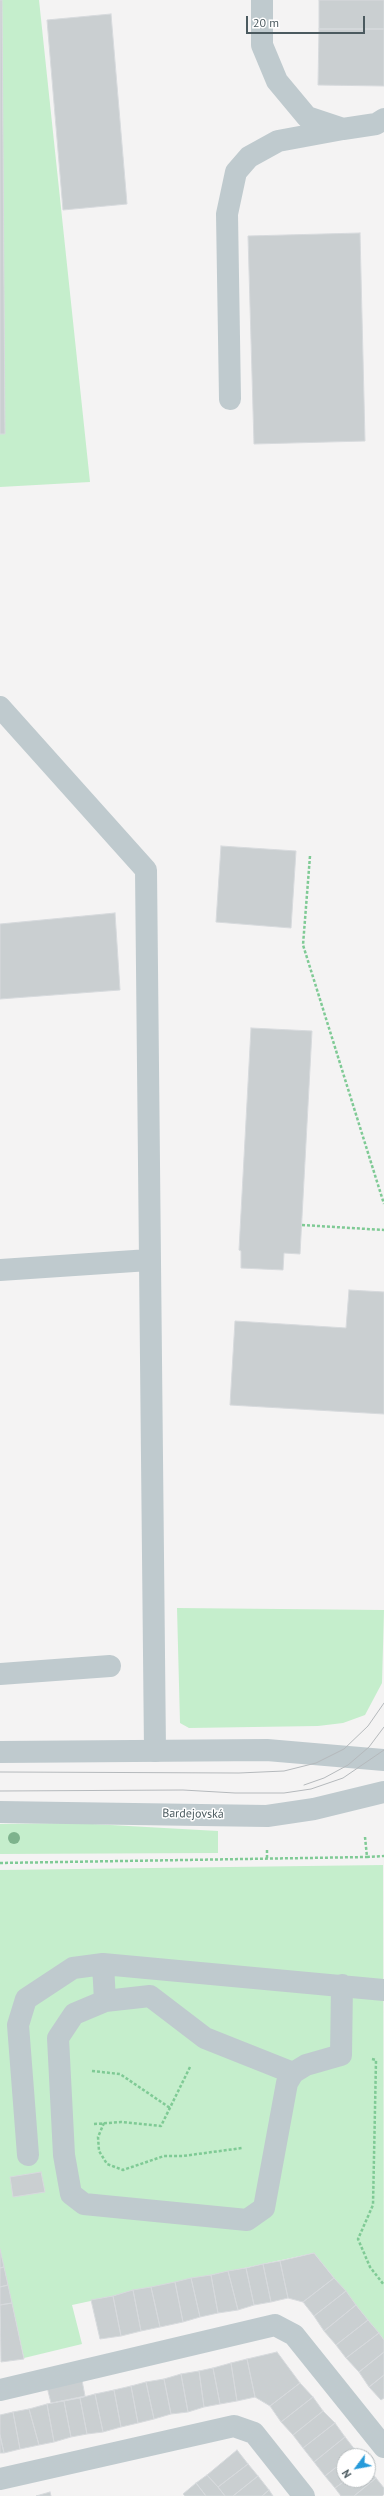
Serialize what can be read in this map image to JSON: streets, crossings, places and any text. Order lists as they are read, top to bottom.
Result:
{
  "streets": {
    "street": ["Bardejovská"]
  },
  "scale_bar": "20 m",
  "north": "bottom left"
}
